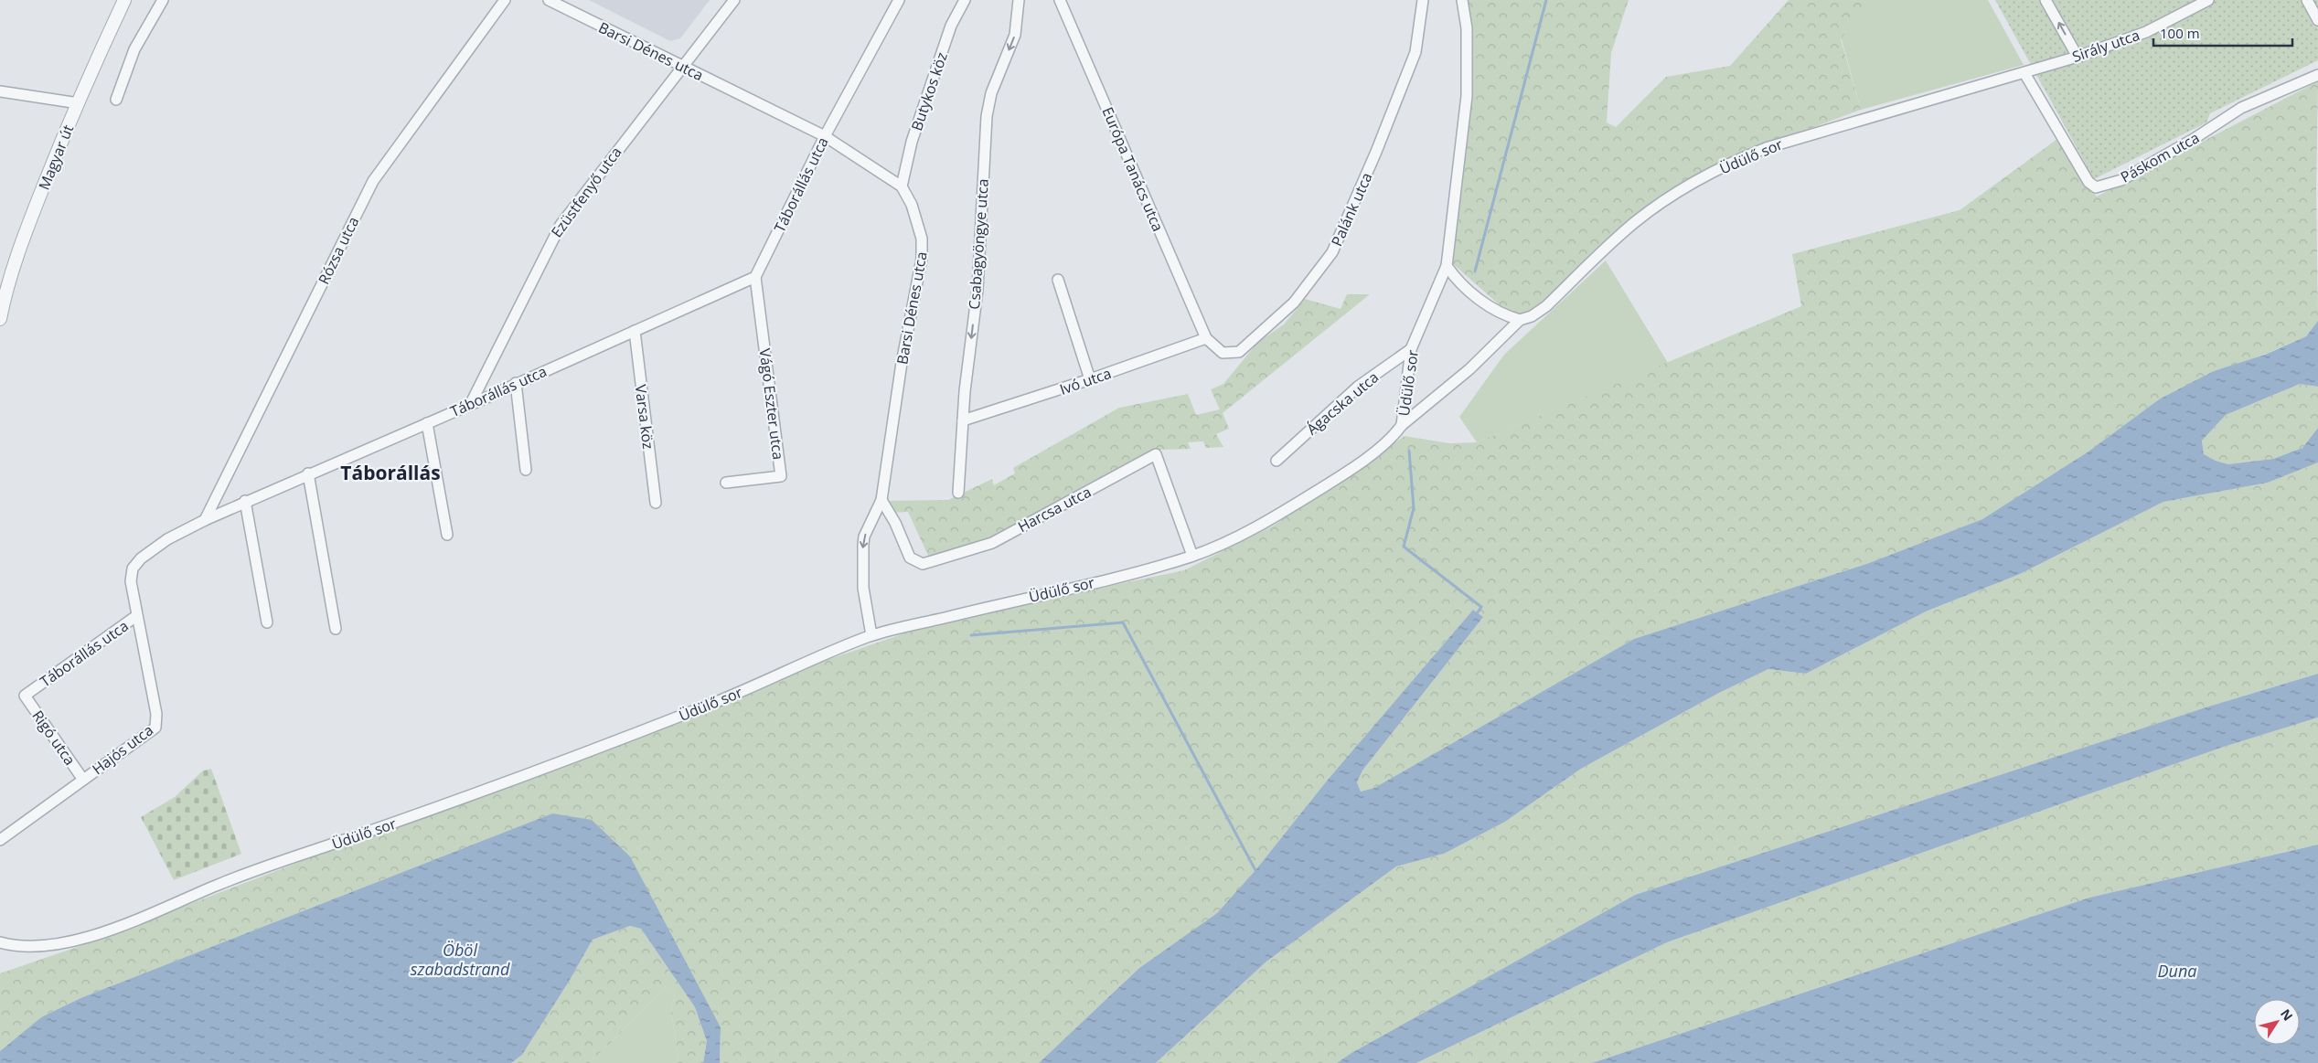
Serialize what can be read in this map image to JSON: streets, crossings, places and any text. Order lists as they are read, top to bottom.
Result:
{
  "streets": {
    "street": [
      "Sirály utca",
      "Barsi Dénes utca",
      "Butykos köz",
      "Üdülő sor",
      "Magyar út",
      "Páskom utca",
      "Európa Tanács utca",
      "Táborállás utca",
      "Ezüstfenyő utca",
      "Palánk utca",
      "Csabagyöngye utca",
      "Rózsa utca",
      "Ivó utca",
      "Ágacska utca",
      "Vágó Eszter utca",
      "Varsa köz",
      "Harcsa utca",
      "Rigó utca",
      "Hajós utca"
    ]
  },
  "crossings": [
    ["Sirály utca", "Üdülő sor"],
    ["Sirály utca", "Páskom utca"],
    ["Barsi Dénes utca", "Butykos köz"],
    ["Barsi Dénes utca", "Üdülő sor"],
    ["Barsi Dénes utca", "Táborállás utca"],
    ["Barsi Dénes utca", "Ezüstfenyő utca"],
    ["Barsi Dénes utca", "Harcsa utca"],
    ["Üdülő sor", "Páskom utca"],
    ["Üdülő sor", "Ágacska utca"],
    ["Üdülő sor", "Harcsa utca"],
    ["Európa Tanács utca", "Palánk utca"],
    ["Európa Tanács utca", "Ivó utca"],
    ["Táborállás utca", "Ezüstfenyő utca"],
    ["Táborállás utca", "Rózsa utca"],
    ["Táborállás utca", "Vágó Eszter utca"],
    ["Táborállás utca", "Varsa köz"],
    ["Táborállás utca", "Rigó utca"],
    ["Táborállás utca", "Hajós utca"],
    ["Palánk utca", "Ivó utca"],
    ["Csabagyöngye utca", "Ivó utca"],
    ["Rigó utca", "Hajós utca"]
  ],
  "one_way": ["Csabagyöngye utca"],
  "districts": ["Táborállás"],
  "water": ["Öböl szabadstrand", "Duna"],
  "scale_bar": "100 m",
  "north": "top right"
}
